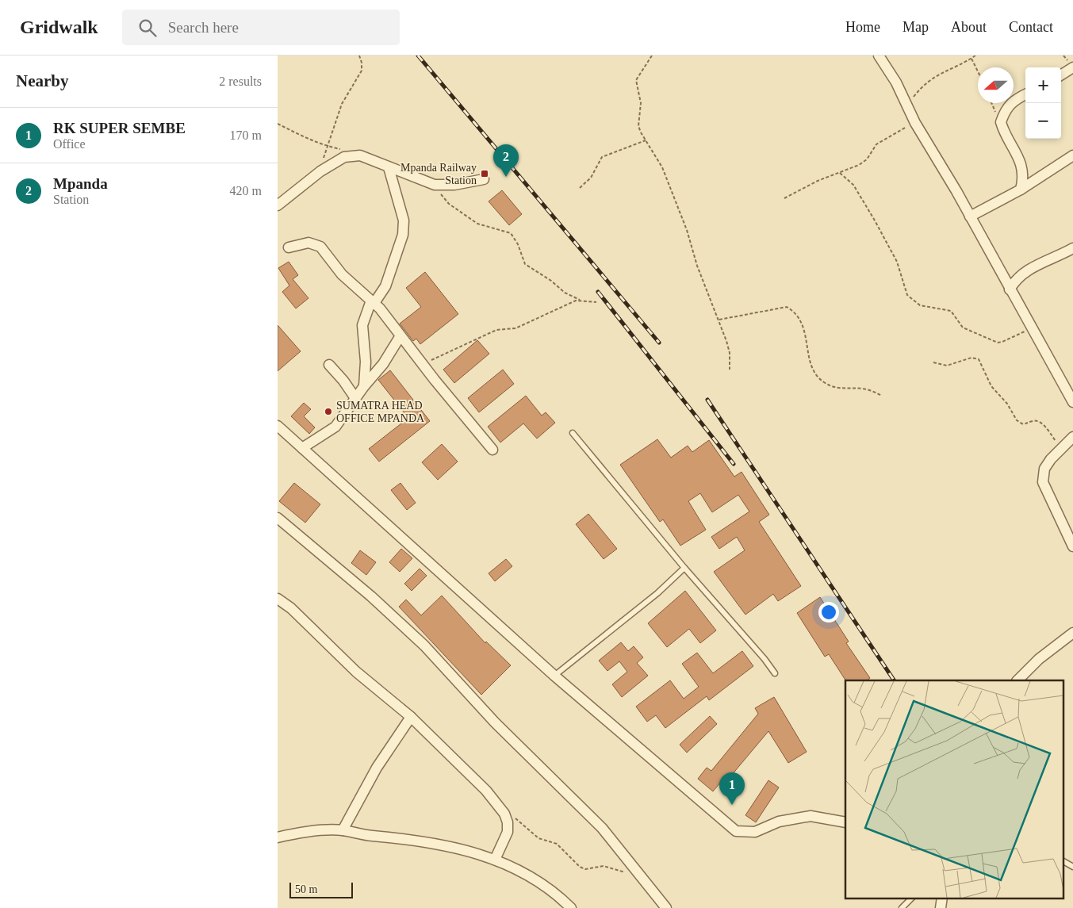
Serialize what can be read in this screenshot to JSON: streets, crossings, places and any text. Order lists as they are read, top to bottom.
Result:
{
  "places": {
    "transit": ["Mpanda Railway Station"],
    "other": ["SUMATRA HEAD OFFICE MPANDA"]
  },
  "scale_bar": "50 m",
  "north": "left",
  "page": {
    "header": "Gridwalk",
    "search": "Search here",
    "nav": [
      "Home",
      "Map",
      "About",
      "Contact"
    ],
    "heading": ["Nearby", "2 results"],
    "map_buttons": ["+", "−"],
    "list": [
      {
        "mark": "1",
        "name": "RK SUPER SEMBE",
        "note": "Office",
        "value": "170 m"
      },
      {
        "mark": "2",
        "name": "Mpanda",
        "note": "Station",
        "value": "420 m"
      }
    ],
    "pins": ["2", "1"],
    "scale": "50 m"
  }
}
